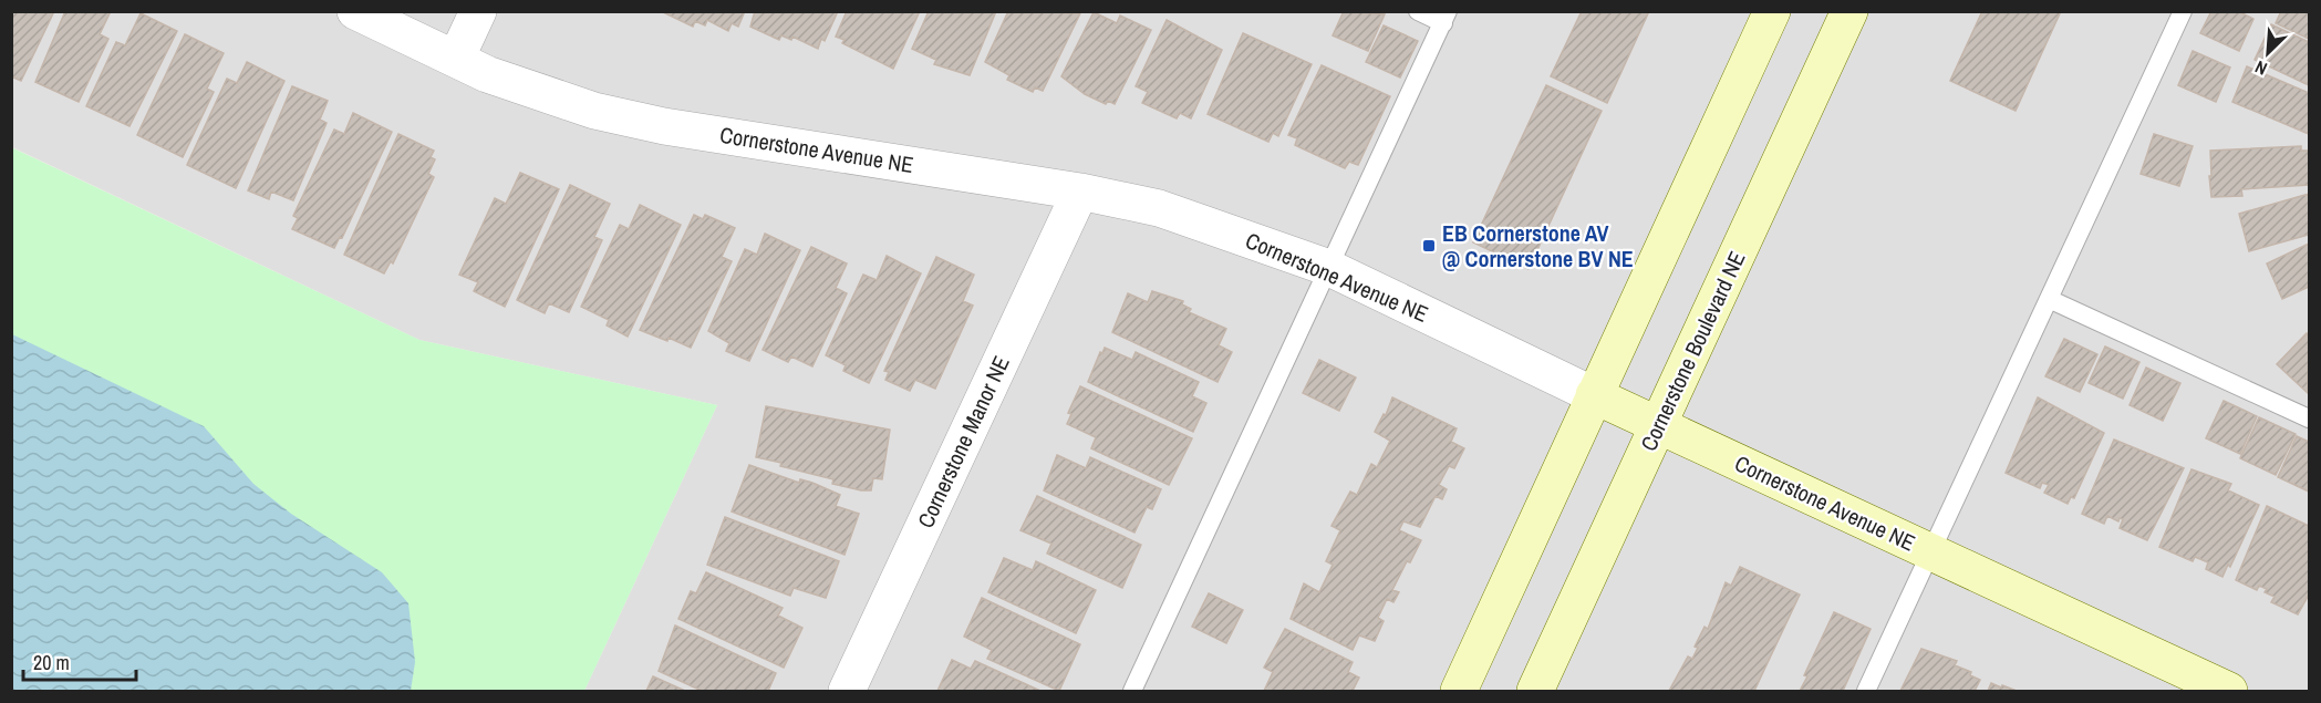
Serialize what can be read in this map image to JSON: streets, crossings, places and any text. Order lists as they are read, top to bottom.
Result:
{
  "streets": {
    "street": ["Cornerstone Avenue NE", "Cornerstone Boulevard NE", "Cornerstone Manor NE"]
  },
  "crossings": [
    ["Cornerstone Avenue NE", "Cornerstone Boulevard NE"],
    ["Cornerstone Avenue NE", "Cornerstone Manor NE"]
  ],
  "places": {
    "transit": ["EB Cornerstone AV @ Cornerstone BV NE"]
  },
  "scale_bar": "20 m",
  "north": "bottom left"
}
